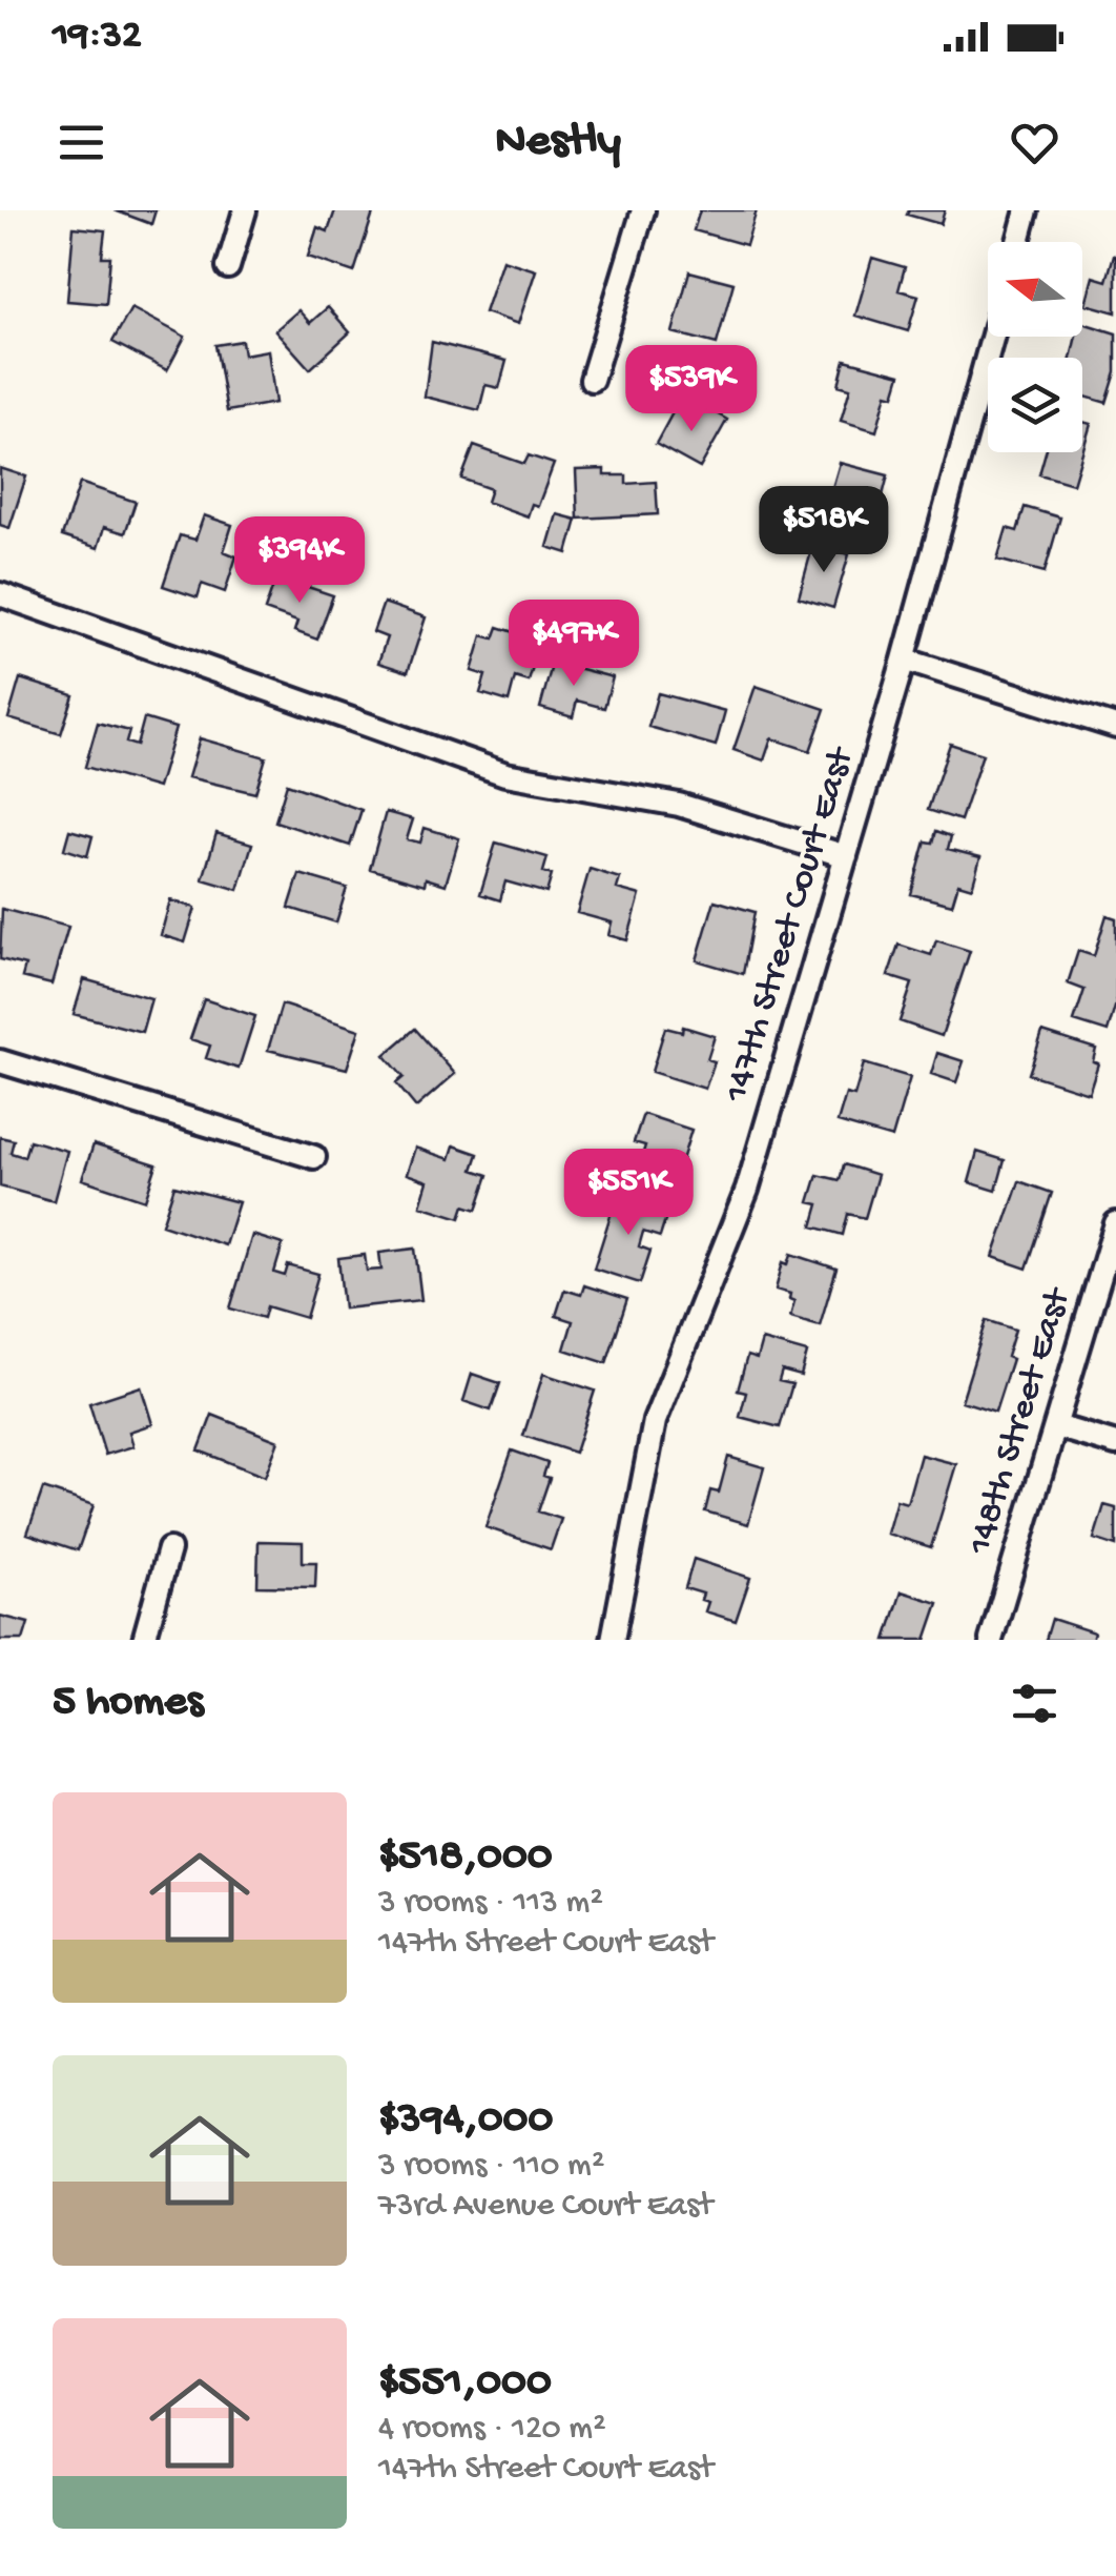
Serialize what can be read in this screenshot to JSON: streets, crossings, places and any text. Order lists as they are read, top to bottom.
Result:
{
  "streets": {
    "street": ["147th Street Court East", "148th Street East"]
  },
  "north": "left",
  "page": {
    "status": "19:32",
    "header": "Nestly",
    "price": [
      "$539K",
      "$518K",
      "$394K",
      "$497K",
      "$551K"
    ],
    "heading": "5 homes",
    "list": [
      {
        "name": "$518,000",
        "note": "3 rooms · 113 m² · 147th Street Court East"
      },
      {
        "name": "$394,000",
        "note": "3 rooms · 110 m² · 73rd Avenue Court East"
      },
      {
        "name": "$551,000",
        "note": "4 rooms · 120 m² · 147th Street Court East"
      }
    ]
  }
}
